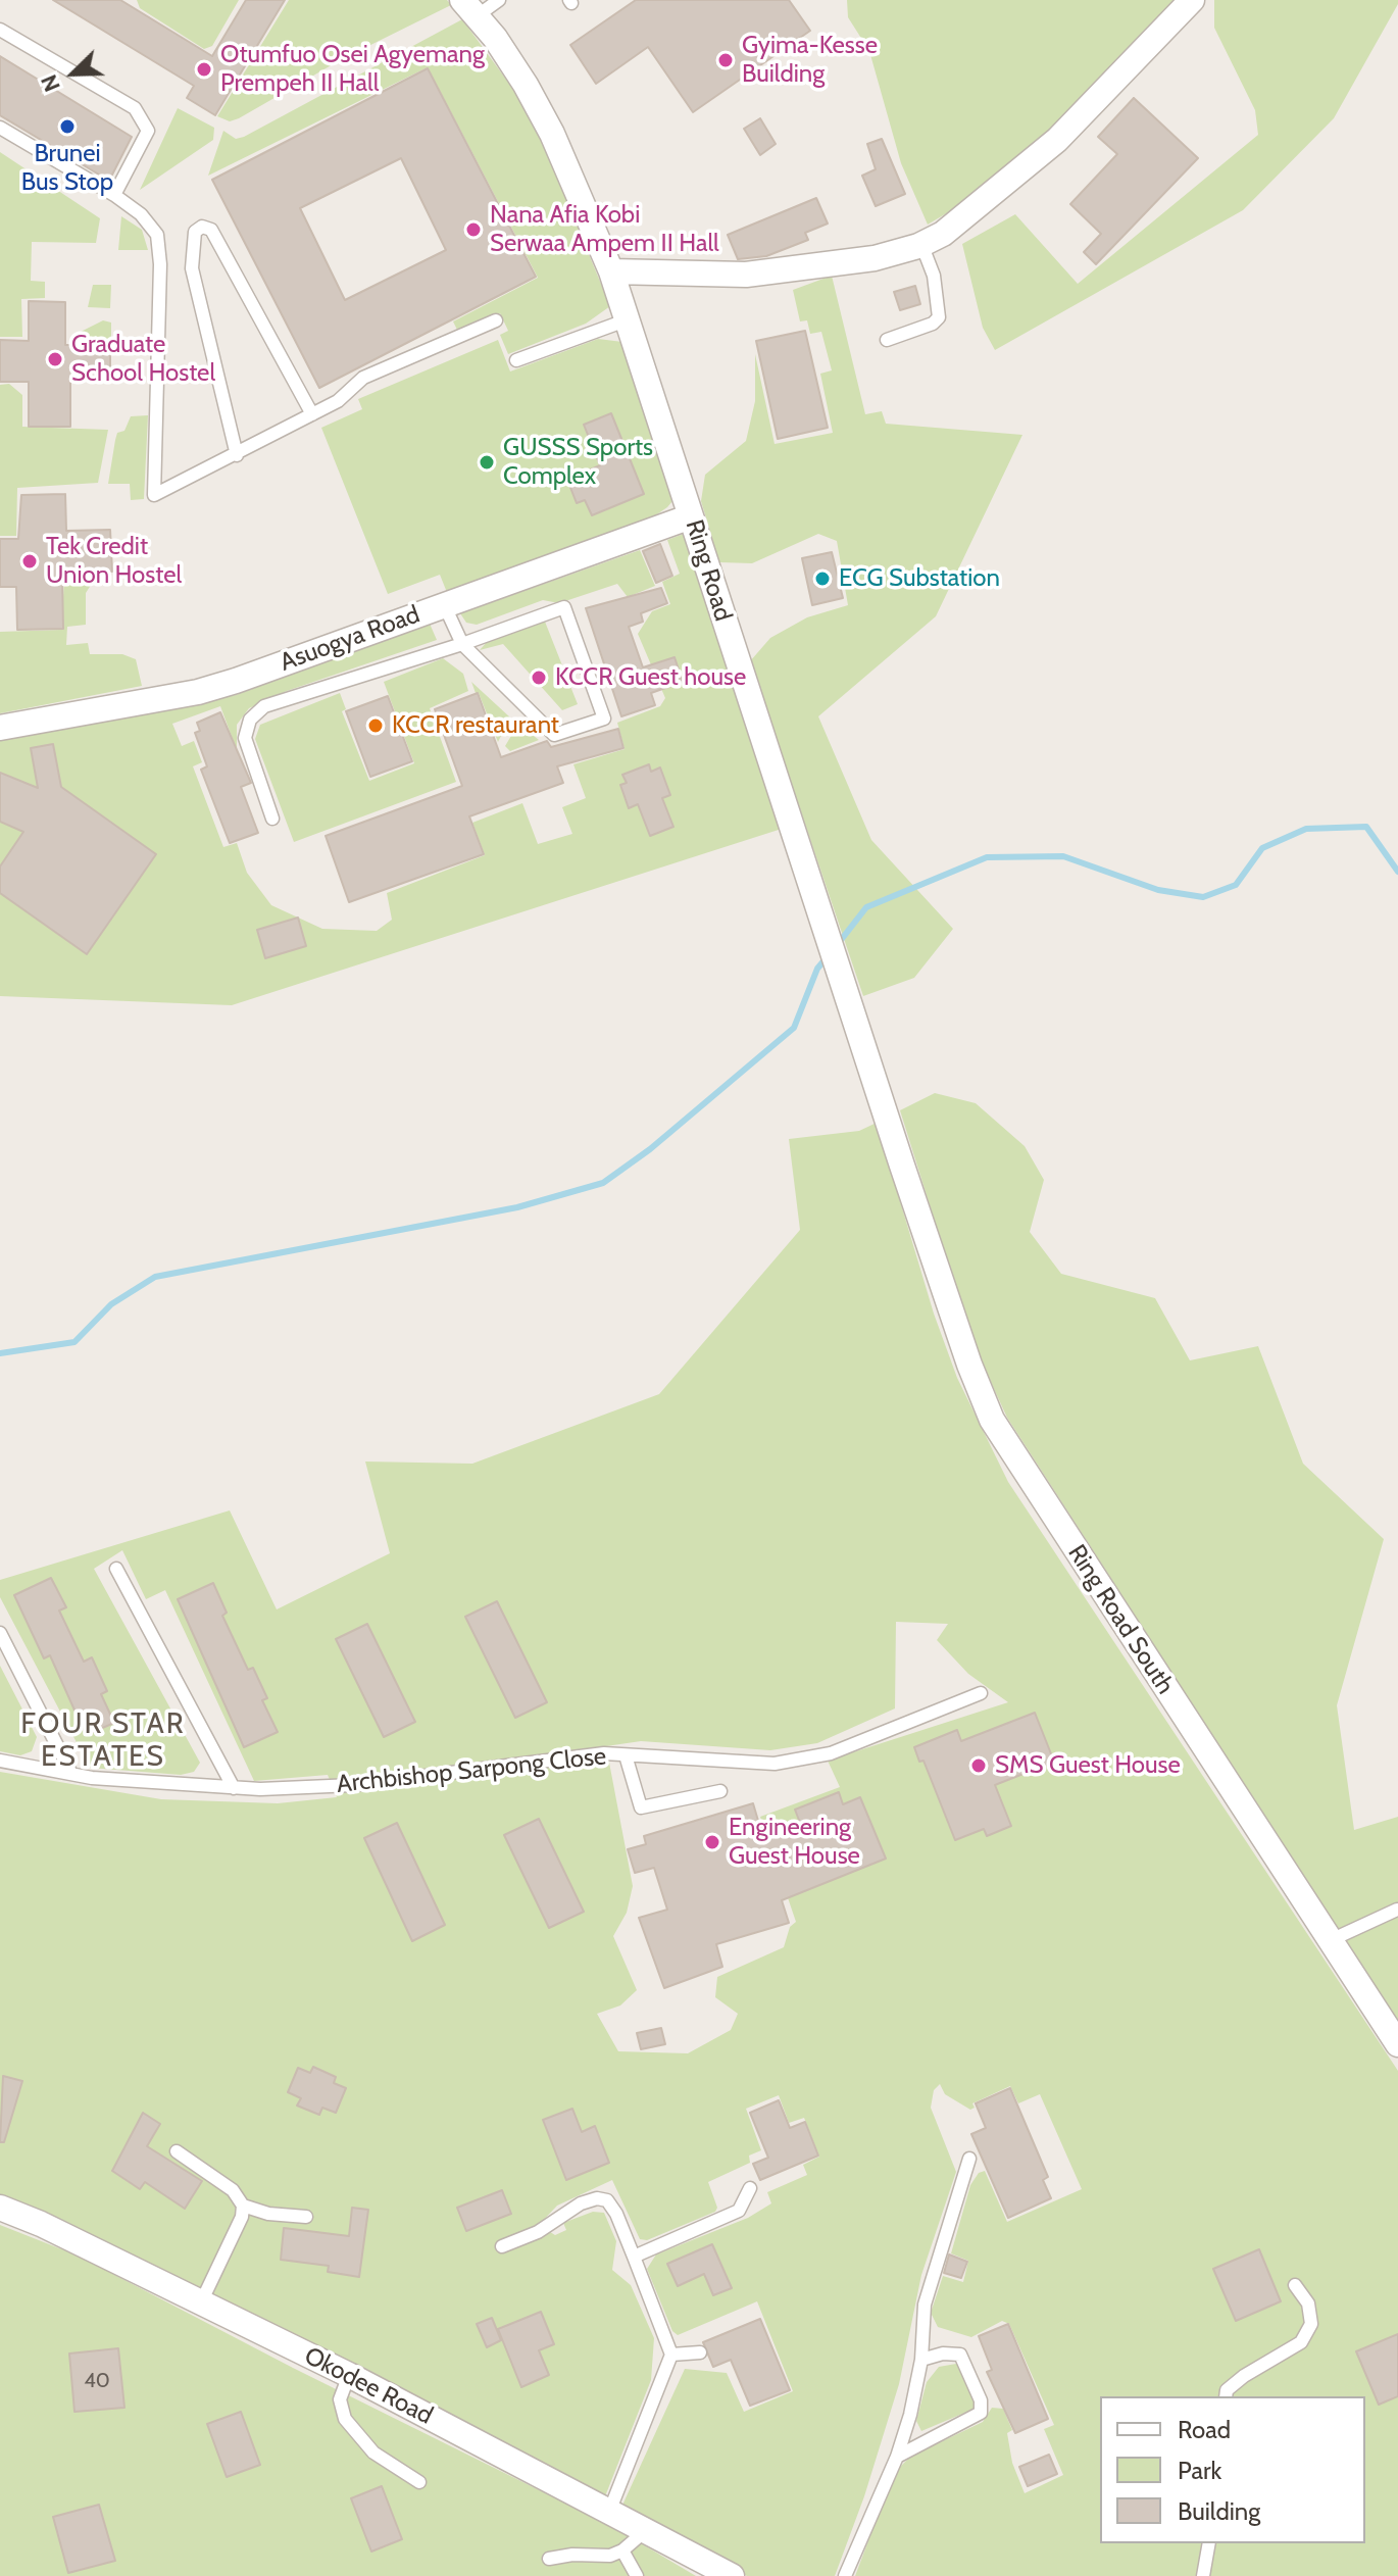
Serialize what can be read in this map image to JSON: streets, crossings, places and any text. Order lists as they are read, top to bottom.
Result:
{
  "streets": {
    "street": [
      "Ring Road",
      "Asuogya Road",
      "Ring Road South",
      "Okodee Road"
    ],
    "lane": ["Archbishop Sarpong Close"]
  },
  "crossings": [
    ["Ring Road", "Asuogya Road"],
    ["Ring Road", "Ring Road South"]
  ],
  "districts": ["FOUR STAR ESTATES"],
  "places": [
    "Gyima-Kesse Building",
    "Otumfuo Osei Agyemang Prempeh II Hall",
    "Brunei Bus Stop",
    "Nana Afia Kobi Serwaa Ampem II Hall",
    "Graduate School Hostel",
    "GUSSS Sports Complex",
    "Tek Credit Union Hostel",
    "ECG Substation",
    "KCCR Guest house",
    "KCCR restaurant",
    "SMS Guest House",
    "Engineering Guest House"
  ],
  "house_numbers": ["40"],
  "legend": ["Road", "Park", "Building"],
  "north": "bottom left"
}
